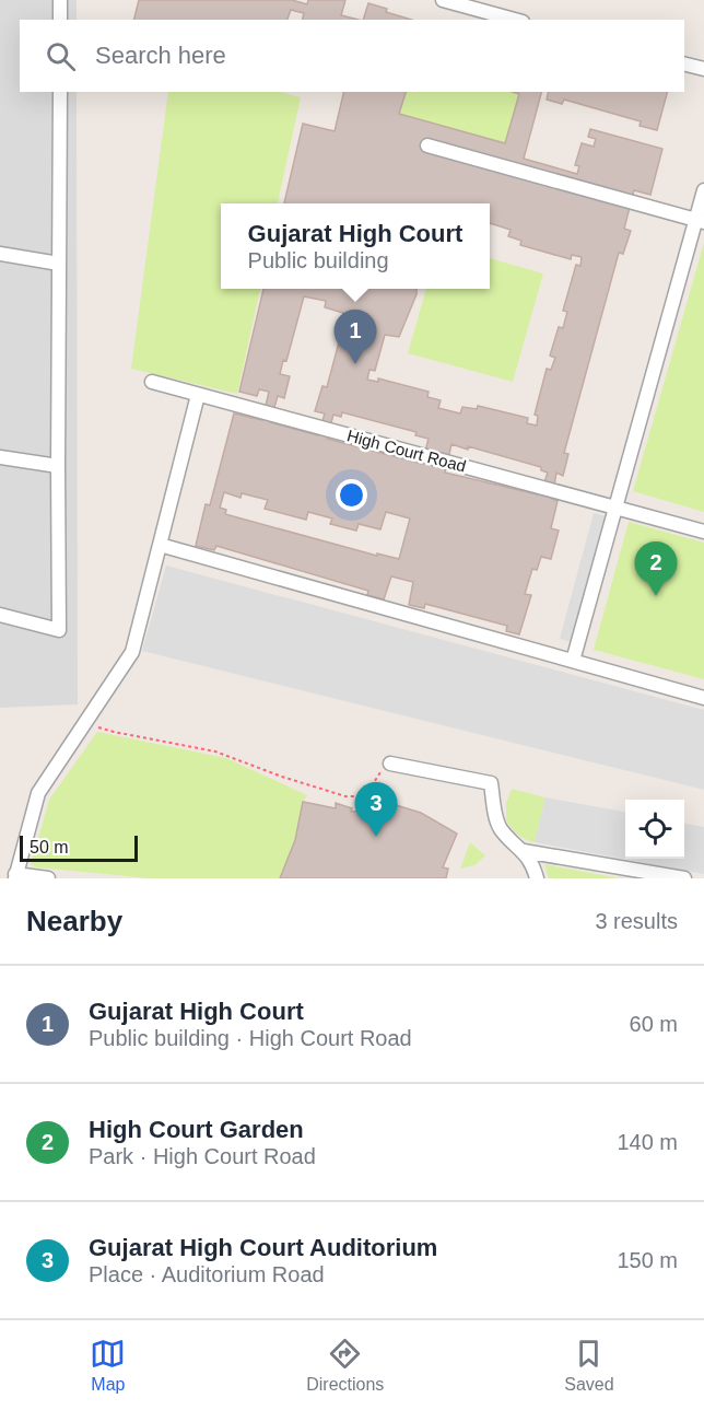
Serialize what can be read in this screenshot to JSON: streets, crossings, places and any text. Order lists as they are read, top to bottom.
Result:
{
  "streets": {
    "street": ["High Court Road"]
  },
  "scale_bar": "50 m",
  "page": {
    "search": "Search here",
    "popup": ["Gujarat High Court", "Public building"],
    "pins": ["1", "2", "3"],
    "scale": "50 m",
    "heading": ["Nearby", "3 results"],
    "list": [
      {
        "mark": "1",
        "name": "Gujarat High Court",
        "note": "Public building · High Court Road",
        "value": "60 m"
      },
      {
        "mark": "2",
        "name": "High Court Garden",
        "note": "Park · High Court Road",
        "value": "140 m"
      },
      {
        "mark": "3",
        "name": "Gujarat High Court Auditorium",
        "note": "Place · Auditorium Road",
        "value": "150 m"
      }
    ],
    "nav": ["Map", "Directions", "Saved"]
  }
}
